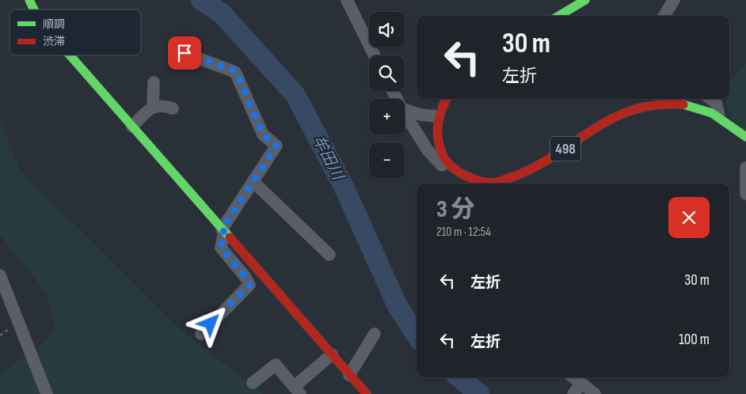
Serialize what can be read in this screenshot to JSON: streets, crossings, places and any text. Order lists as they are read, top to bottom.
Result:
{
  "streets": {
    "main road": ["498"]
  },
  "water": ["牟田川"],
  "legend": ["順調", "渋滞"],
  "page": {
    "map_buttons": ["+", "−"],
    "turn": ["30 m", "左折"],
    "heading": ["3 分", "210 m · 12:54"],
    "list": [
      {
        "name": "左折",
        "value": "30 m"
      },
      {
        "name": "左折",
        "value": "100 m"
      }
    ]
  }
}
